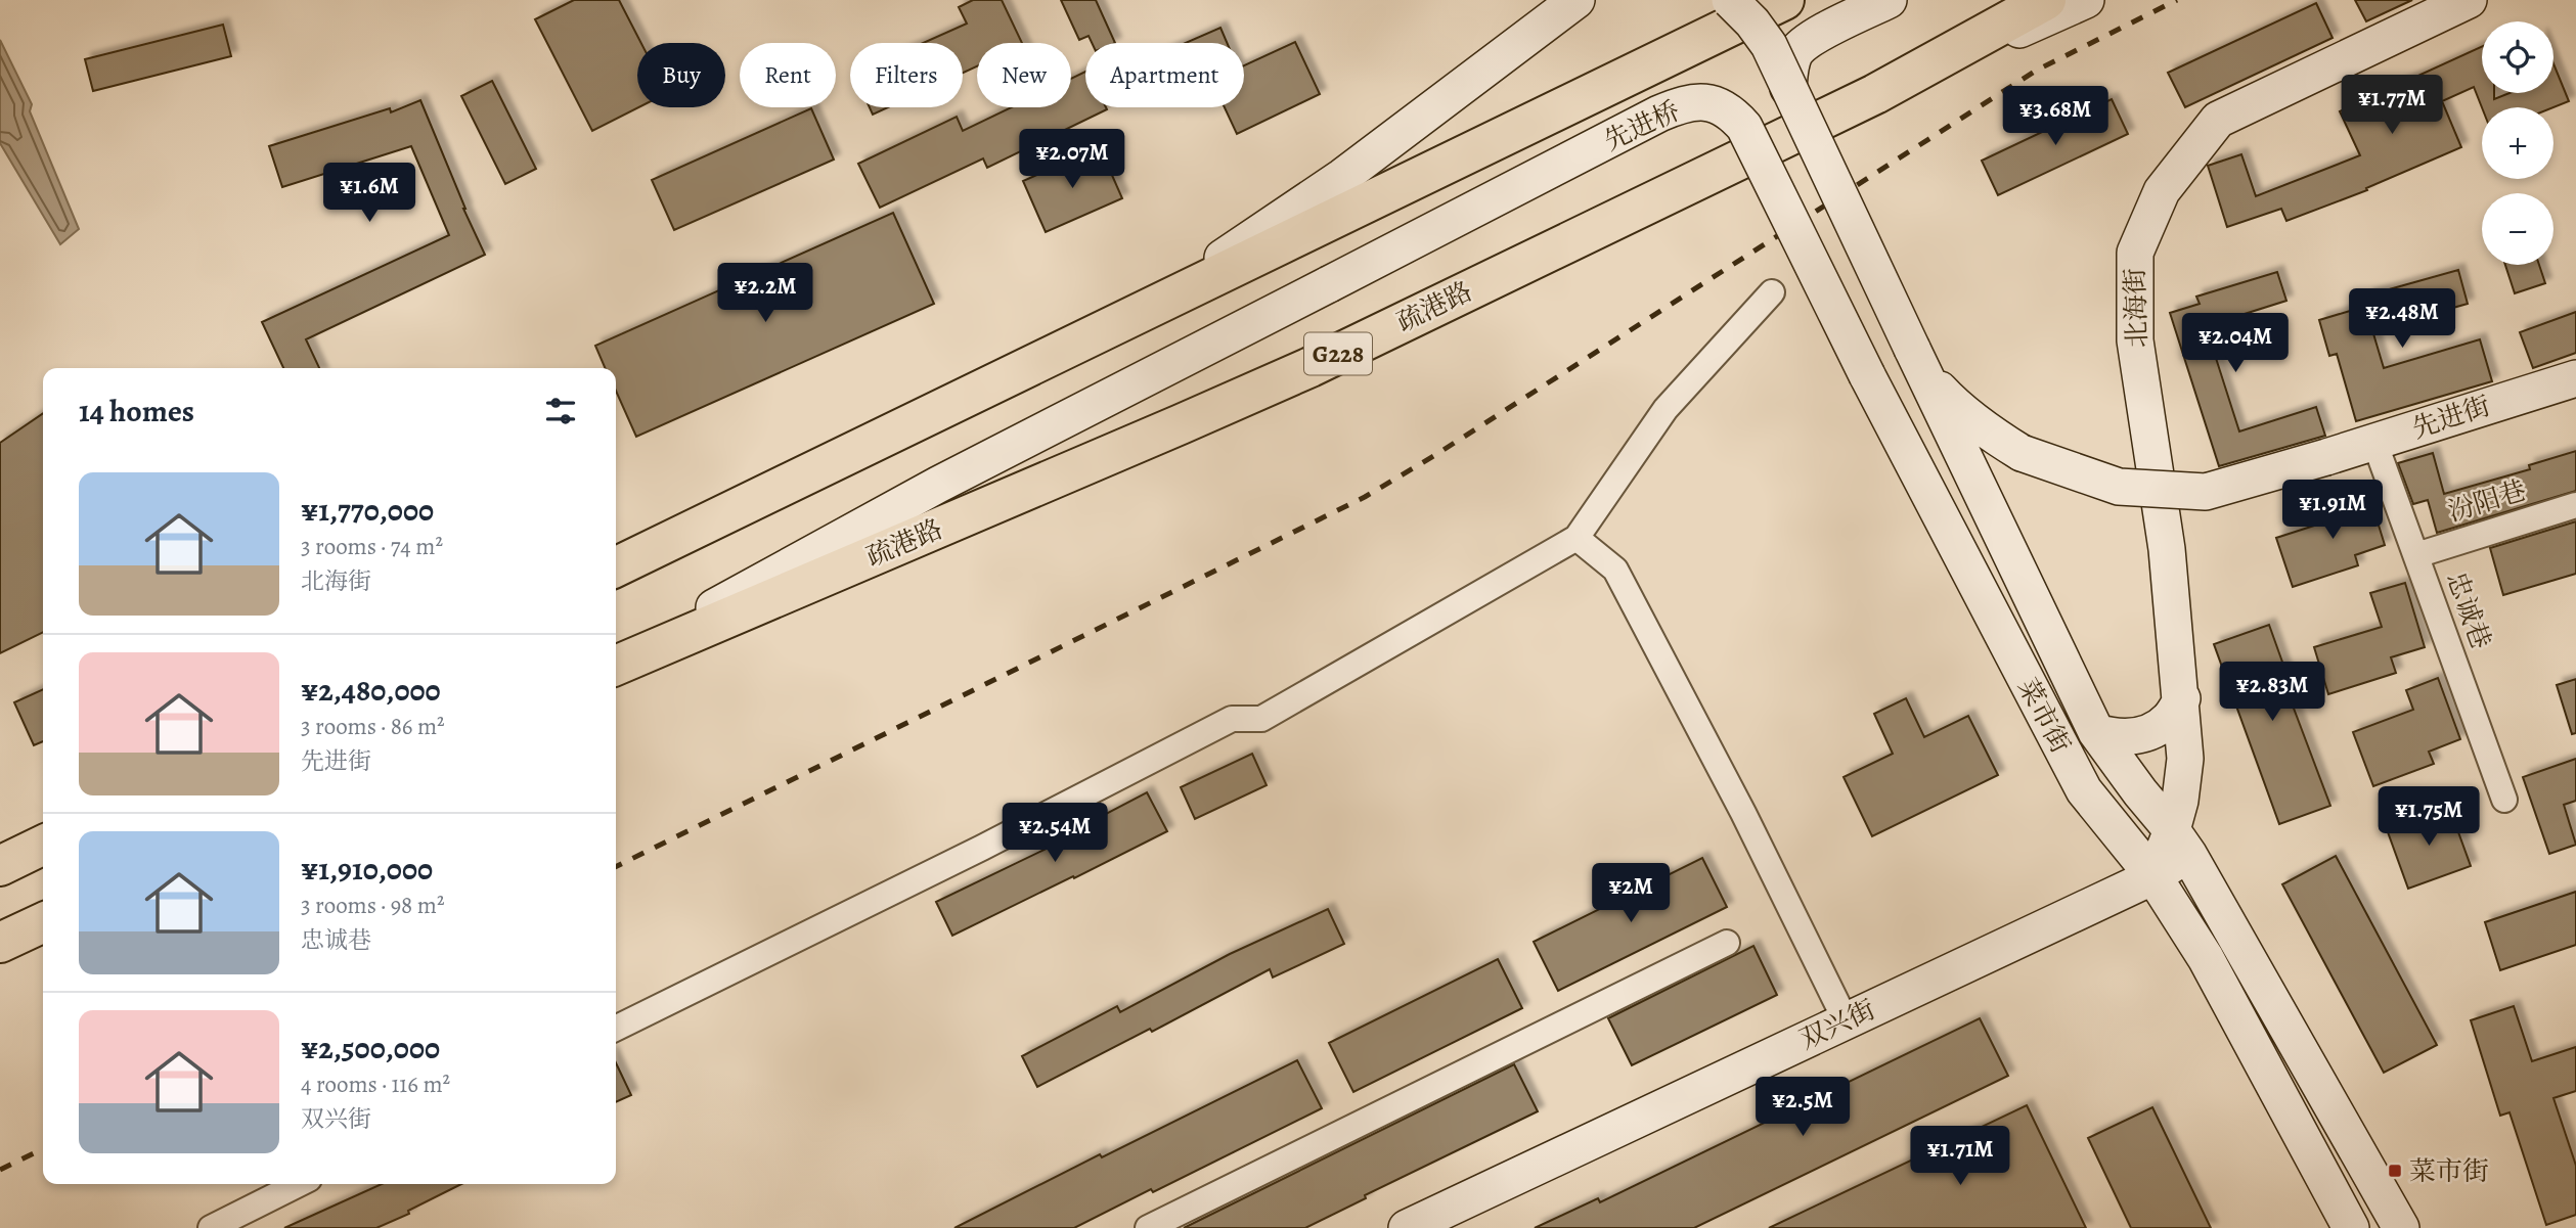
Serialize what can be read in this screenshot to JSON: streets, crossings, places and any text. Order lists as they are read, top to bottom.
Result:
{
  "streets": {
    "highway": ["疏港路", "G228"],
    "main road": [
      "先进桥",
      "北海街",
      "先进街",
      "菜市街",
      "双兴街"
    ],
    "street": ["汾阳巷", "忠诚巷"]
  },
  "crossings": [
    ["先进桥", "菜市街"],
    ["北海街", "菜市街"],
    ["北海街", "双兴街"],
    ["先进街", "忠诚巷"],
    ["先进街", "菜市街"],
    ["汾阳巷", "忠诚巷"],
    ["菜市街", "双兴街"]
  ],
  "places": {
    "transit": ["菜市街"]
  },
  "page": {
    "map_buttons": ["+", "−"],
    "chip": [
      "Buy",
      "Rent",
      "Filters",
      "New",
      "Apartment"
    ],
    "price": [
      "¥1.77M",
      "¥3.68M",
      "¥2.07M",
      "¥1.6M",
      "¥2.2M",
      "¥2.48M",
      "¥2.04M",
      "¥1.91M",
      "¥2.83M",
      "¥1.75M",
      "¥2.54M",
      "¥2M",
      "¥2.5M",
      "¥1.71M"
    ],
    "heading": "14 homes",
    "list": [
      {
        "name": "¥1,770,000",
        "note": "3 rooms · 74 m² · 北海街"
      },
      {
        "name": "¥2,480,000",
        "note": "3 rooms · 86 m² · 先进街"
      },
      {
        "name": "¥1,910,000",
        "note": "3 rooms · 98 m² · 忠诚巷"
      },
      {
        "name": "¥2,500,000",
        "note": "4 rooms · 116 m² · 双兴街"
      }
    ]
  }
}
